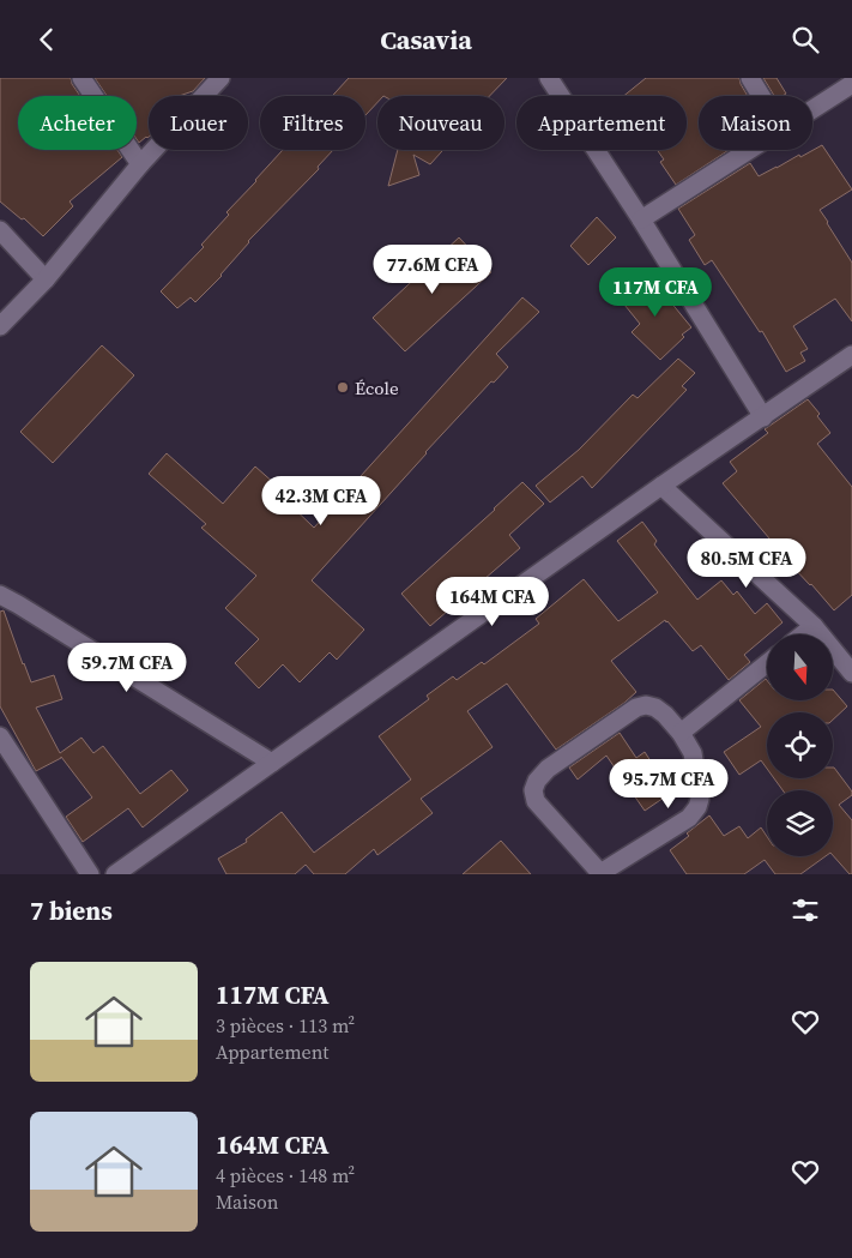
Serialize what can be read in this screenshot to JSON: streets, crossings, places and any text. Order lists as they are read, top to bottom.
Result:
{
  "places": ["École"],
  "north": "bottom",
  "page": {
    "header": "Casavia",
    "chip": [
      "Acheter",
      "Louer",
      "Filtres",
      "Nouveau",
      "Appartement",
      "Maison"
    ],
    "price": [
      "77.6M CFA",
      "117M CFA",
      "42.3M CFA",
      "80.5M CFA",
      "164M CFA",
      "59.7M CFA",
      "95.7M CFA"
    ],
    "heading": "7 biens",
    "list": [
      {
        "name": "117M CFA",
        "note": "3 pièces · 113 m² · Appartement"
      },
      {
        "name": "164M CFA",
        "note": "4 pièces · 148 m² · Maison"
      }
    ]
  }
}
